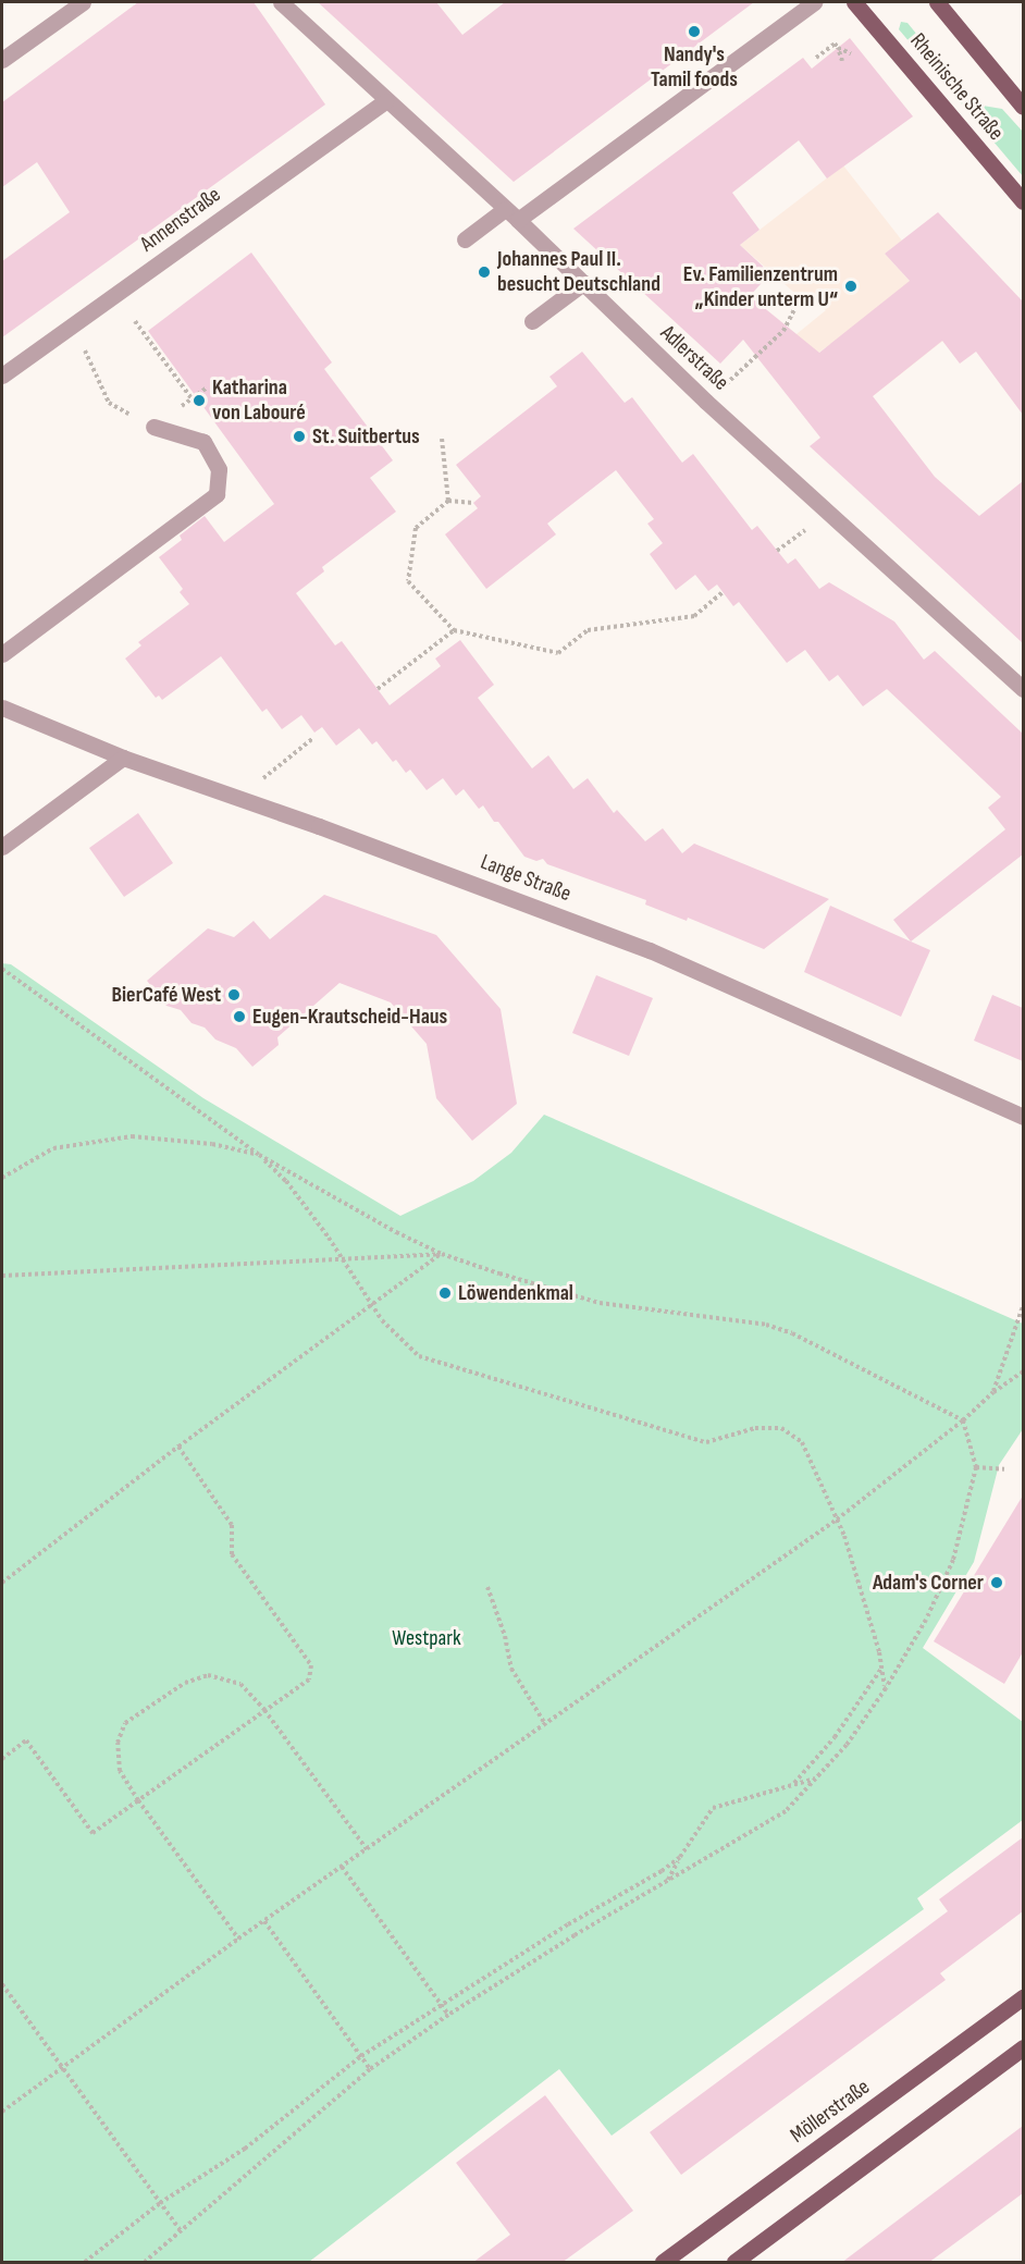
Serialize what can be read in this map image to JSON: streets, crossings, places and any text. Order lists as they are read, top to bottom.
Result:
{
  "streets": {
    "main road": ["Rheinische Straße", "Möllerstraße"],
    "street": ["Annenstraße", "Adlerstraße", "Lange Straße"]
  },
  "crossings": [
    ["Annenstraße", "Adlerstraße"]
  ],
  "parks": ["Westpark"],
  "places": [
    "Nandy's Tamil foods",
    "Johannes Paul II. besucht Deutschland",
    "Ev. Familienzentrum „Kinder unterm U“",
    "Katharina von Labouré",
    "St. Suitbertus",
    "BierCafé West",
    "Eugen-Krautscheid-Haus",
    "Löwendenkmal",
    "Adam's Corner"
  ]
}
